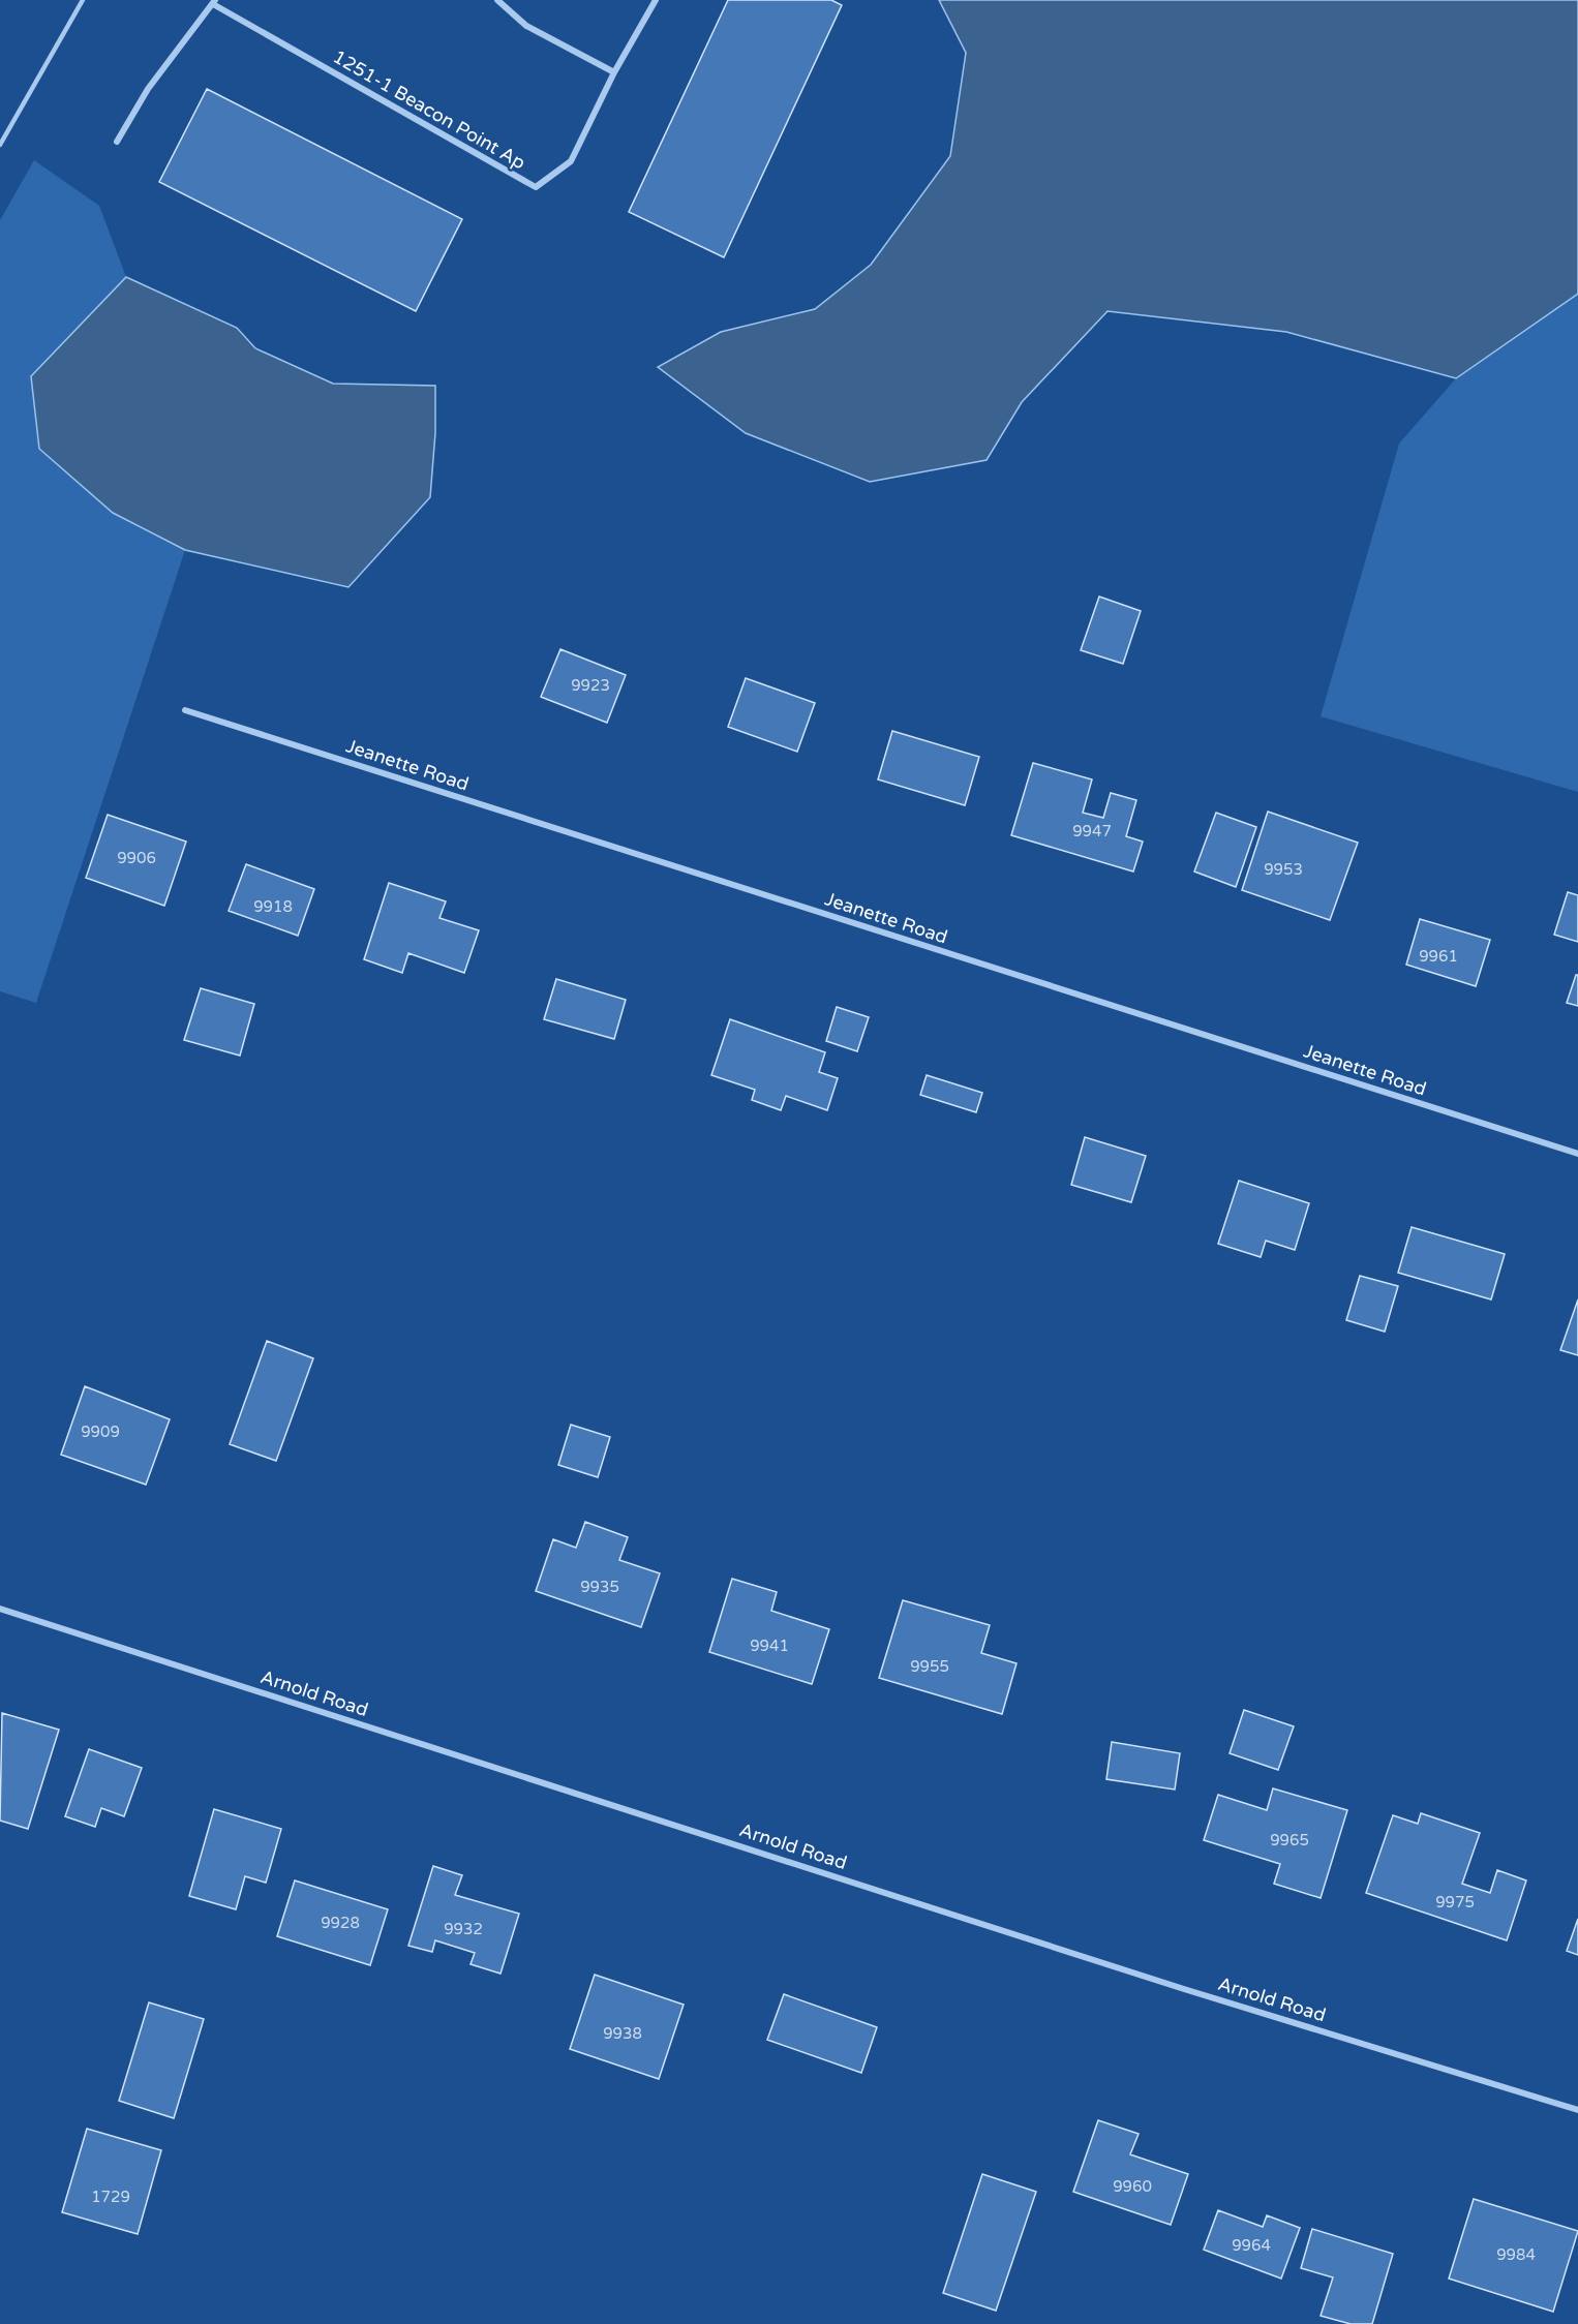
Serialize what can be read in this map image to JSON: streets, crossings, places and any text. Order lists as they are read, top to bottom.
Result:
{
  "streets": {
    "street": ["1251-1 Beacon Point Ap", "Jeanette Road", "Arnold Road"]
  },
  "house_numbers": [
    "9923",
    "9947",
    "9906",
    "9953",
    "9918",
    "9961",
    "9909",
    "9935",
    "9941",
    "9955",
    "9965",
    "9975",
    "9928",
    "9932",
    "9938",
    "9960",
    "1729",
    "9964",
    "9984"
  ]
}
